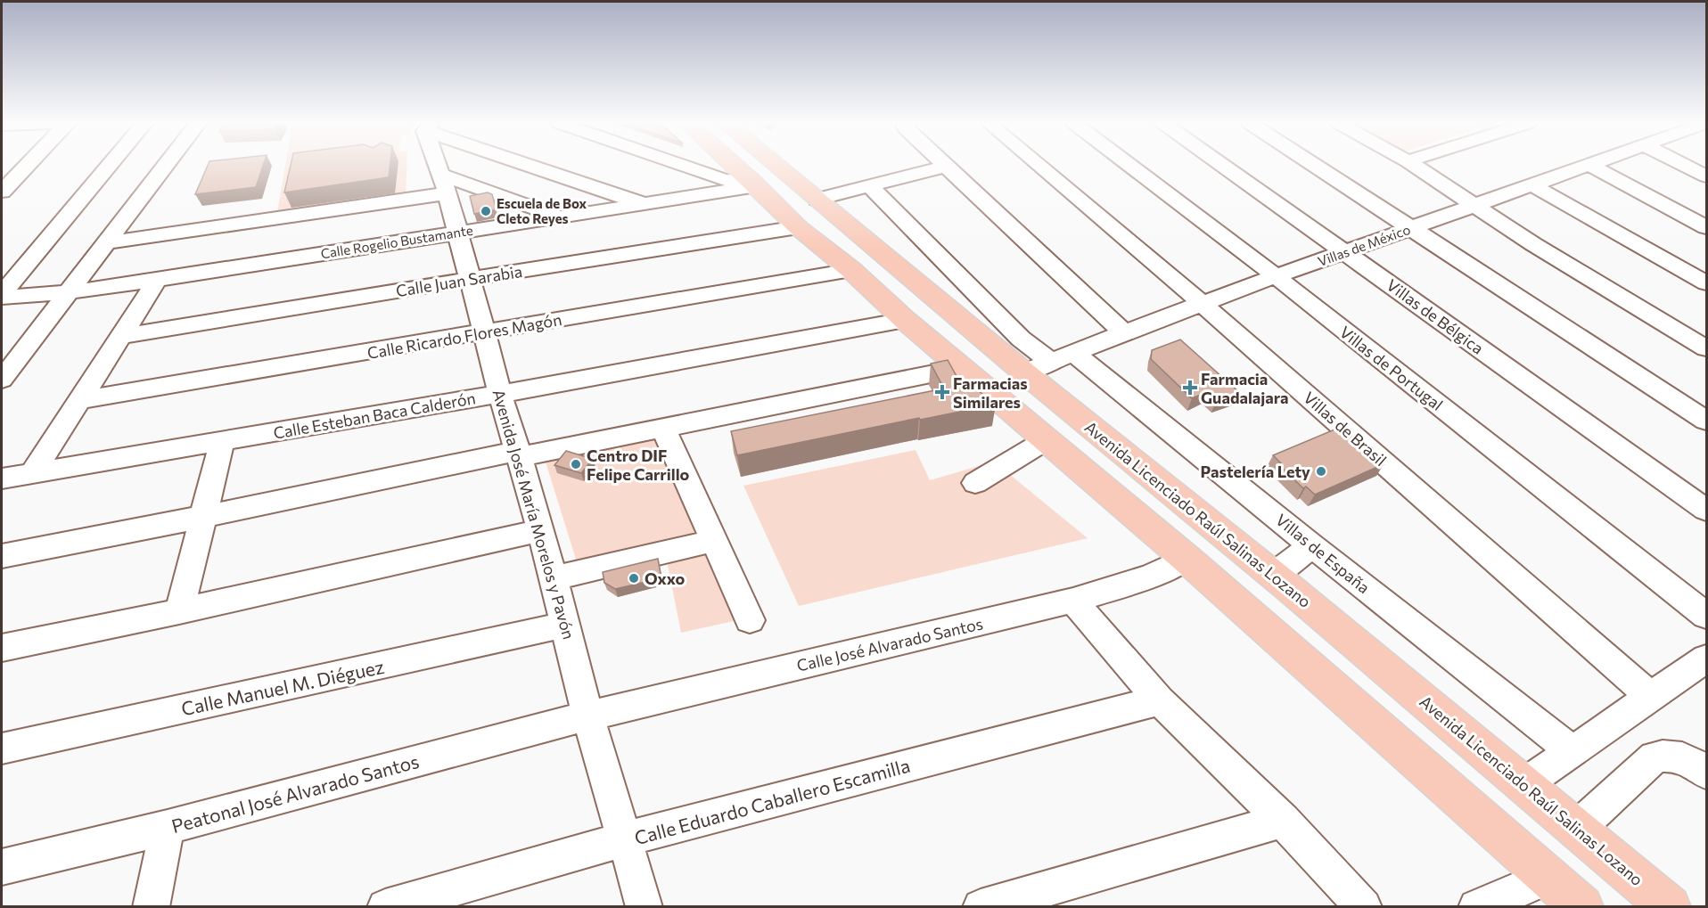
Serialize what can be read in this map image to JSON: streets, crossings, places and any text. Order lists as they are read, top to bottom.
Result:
{
  "streets": {
    "main road": ["Avenida Licenciado Raúl Salinas Lozano"],
    "street": [
      "Calle Rogelio Bustamante",
      "Villas de México",
      "Calle Juan Sarabia",
      "Villas de Bélgica",
      "Calle Ricardo Flores Magón",
      "Villas de Portugal",
      "Calle Esteban Baca Calderón",
      "Villas de Brasil",
      "Avenida José María Morelos y Pavón",
      "Villas de España",
      "Calle José Alvarado Santos",
      "Calle Manuel M. Diéguez",
      "Peatonal José Alvarado Santos",
      "Calle Eduardo Caballero Escamilla"
    ]
  },
  "crossings": [
    ["Calle Rogelio Bustamante", "Avenida José María Morelos y Pavón"],
    ["Villas de México", "Villas de Bélgica"],
    ["Villas de México", "Villas de Portugal"],
    ["Villas de México", "Villas de Brasil"],
    ["Villas de México", "Avenida Licenciado Raúl Salinas Lozano"],
    ["Villas de México", "Villas de España"],
    ["Calle Juan Sarabia", "Avenida José María Morelos y Pavón"],
    ["Calle Ricardo Flores Magón", "Avenida José María Morelos y Pavón"],
    ["Calle Esteban Baca Calderón", "Avenida José María Morelos y Pavón"],
    ["Avenida José María Morelos y Pavón", "Calle José Alvarado Santos"],
    ["Avenida José María Morelos y Pavón", "Calle Manuel M. Diéguez"],
    ["Avenida José María Morelos y Pavón", "Peatonal José Alvarado Santos"],
    ["Avenida José María Morelos y Pavón", "Calle Eduardo Caballero Escamilla"],
    ["Avenida Licenciado Raúl Salinas Lozano", "Villas de España"],
    ["Calle José Alvarado Santos", "Peatonal José Alvarado Santos"]
  ],
  "places": {
    "other": [
      "Escuela de Box Cleto Reyes",
      "Centro DIF Felipe Carrillo",
      "Pastelería Lety",
      "Oxxo"
    ],
    "health": ["Farmacia Guadalajara", "Farmacias Similares"]
  }
}
